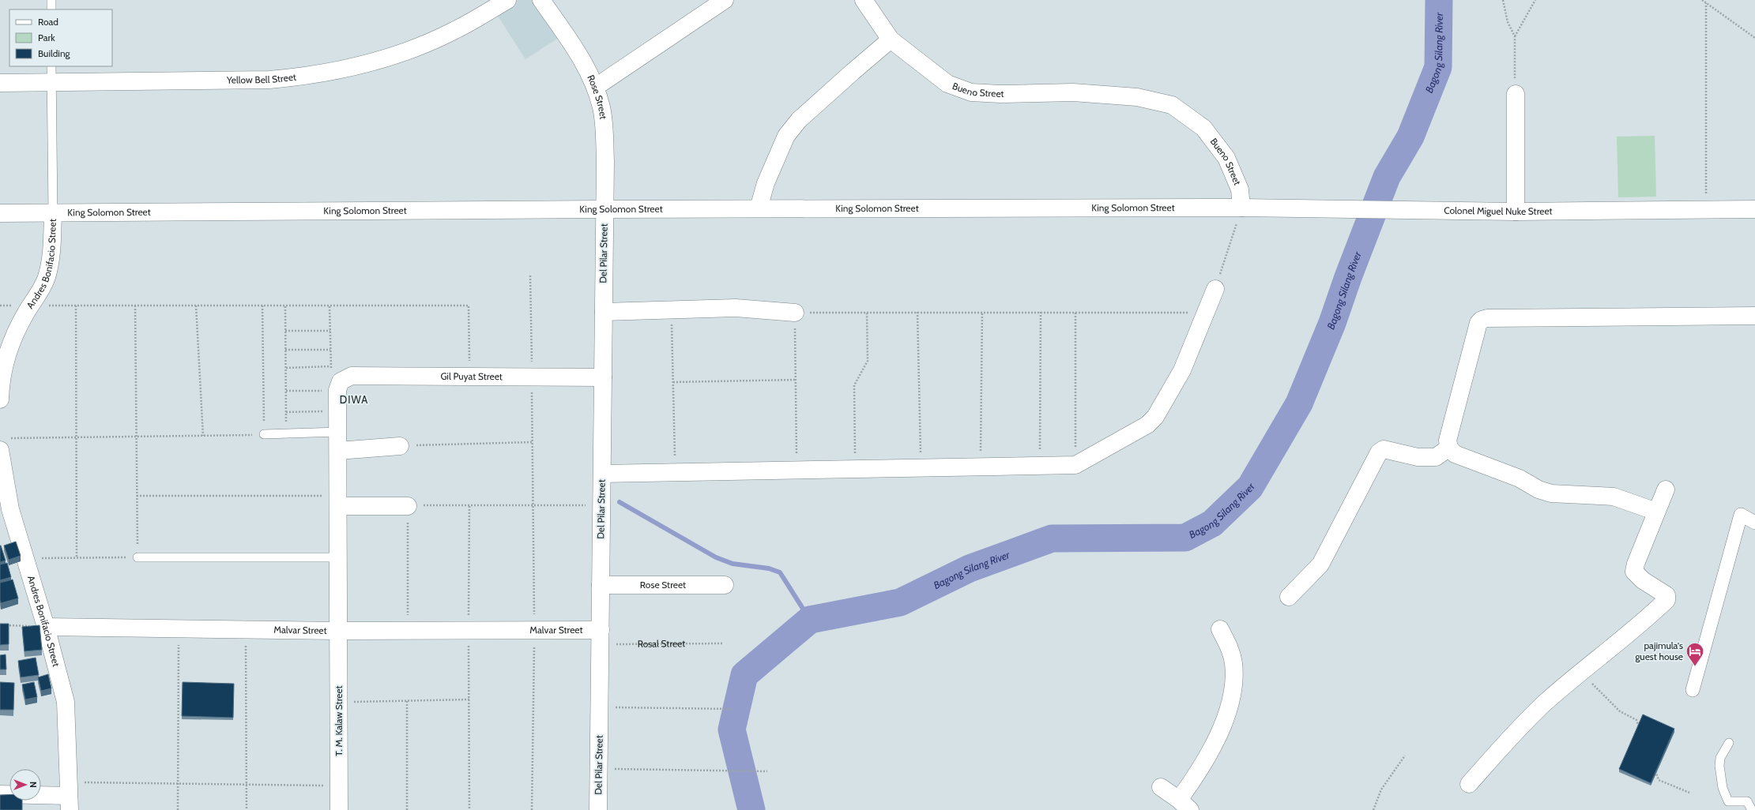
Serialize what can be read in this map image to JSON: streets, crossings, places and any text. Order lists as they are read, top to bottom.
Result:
{
  "streets": {
    "street": [
      "Yellow Bell Street",
      "Bueno Street",
      "Rose Street",
      "King Solomon Street",
      "Colonel Miguel Nuke Street",
      "Del Pilar Street",
      "Andres Bonifacio Street",
      "Gil Puyat Street",
      "Malvar Street",
      "T. M. Kalaw Street"
    ],
    "path": ["Rosal Street"]
  },
  "crossings": [
    ["Yellow Bell Street", "Andres Bonifacio Street"],
    ["Bueno Street", "King Solomon Street"],
    ["Bueno Street", "Colonel Miguel Nuke Street"],
    ["Rose Street", "King Solomon Street"],
    ["Rose Street", "Del Pilar Street"],
    ["King Solomon Street", "Colonel Miguel Nuke Street"],
    ["King Solomon Street", "Del Pilar Street"],
    ["King Solomon Street", "Andres Bonifacio Street"],
    ["Del Pilar Street", "Gil Puyat Street"],
    ["Del Pilar Street", "Malvar Street"],
    ["Del Pilar Street", "Rosal Street"],
    ["Andres Bonifacio Street", "Malvar Street"],
    ["Gil Puyat Street", "T. M. Kalaw Street"],
    ["Malvar Street", "Rosal Street"],
    ["Malvar Street", "T. M. Kalaw Street"]
  ],
  "districts": ["DIWA"],
  "water": ["Bagong Silang River"],
  "places": {
    "hotel": ["pajimula's guest house"]
  },
  "legend": ["Road", "Park", "Building"],
  "north": "right"
}
